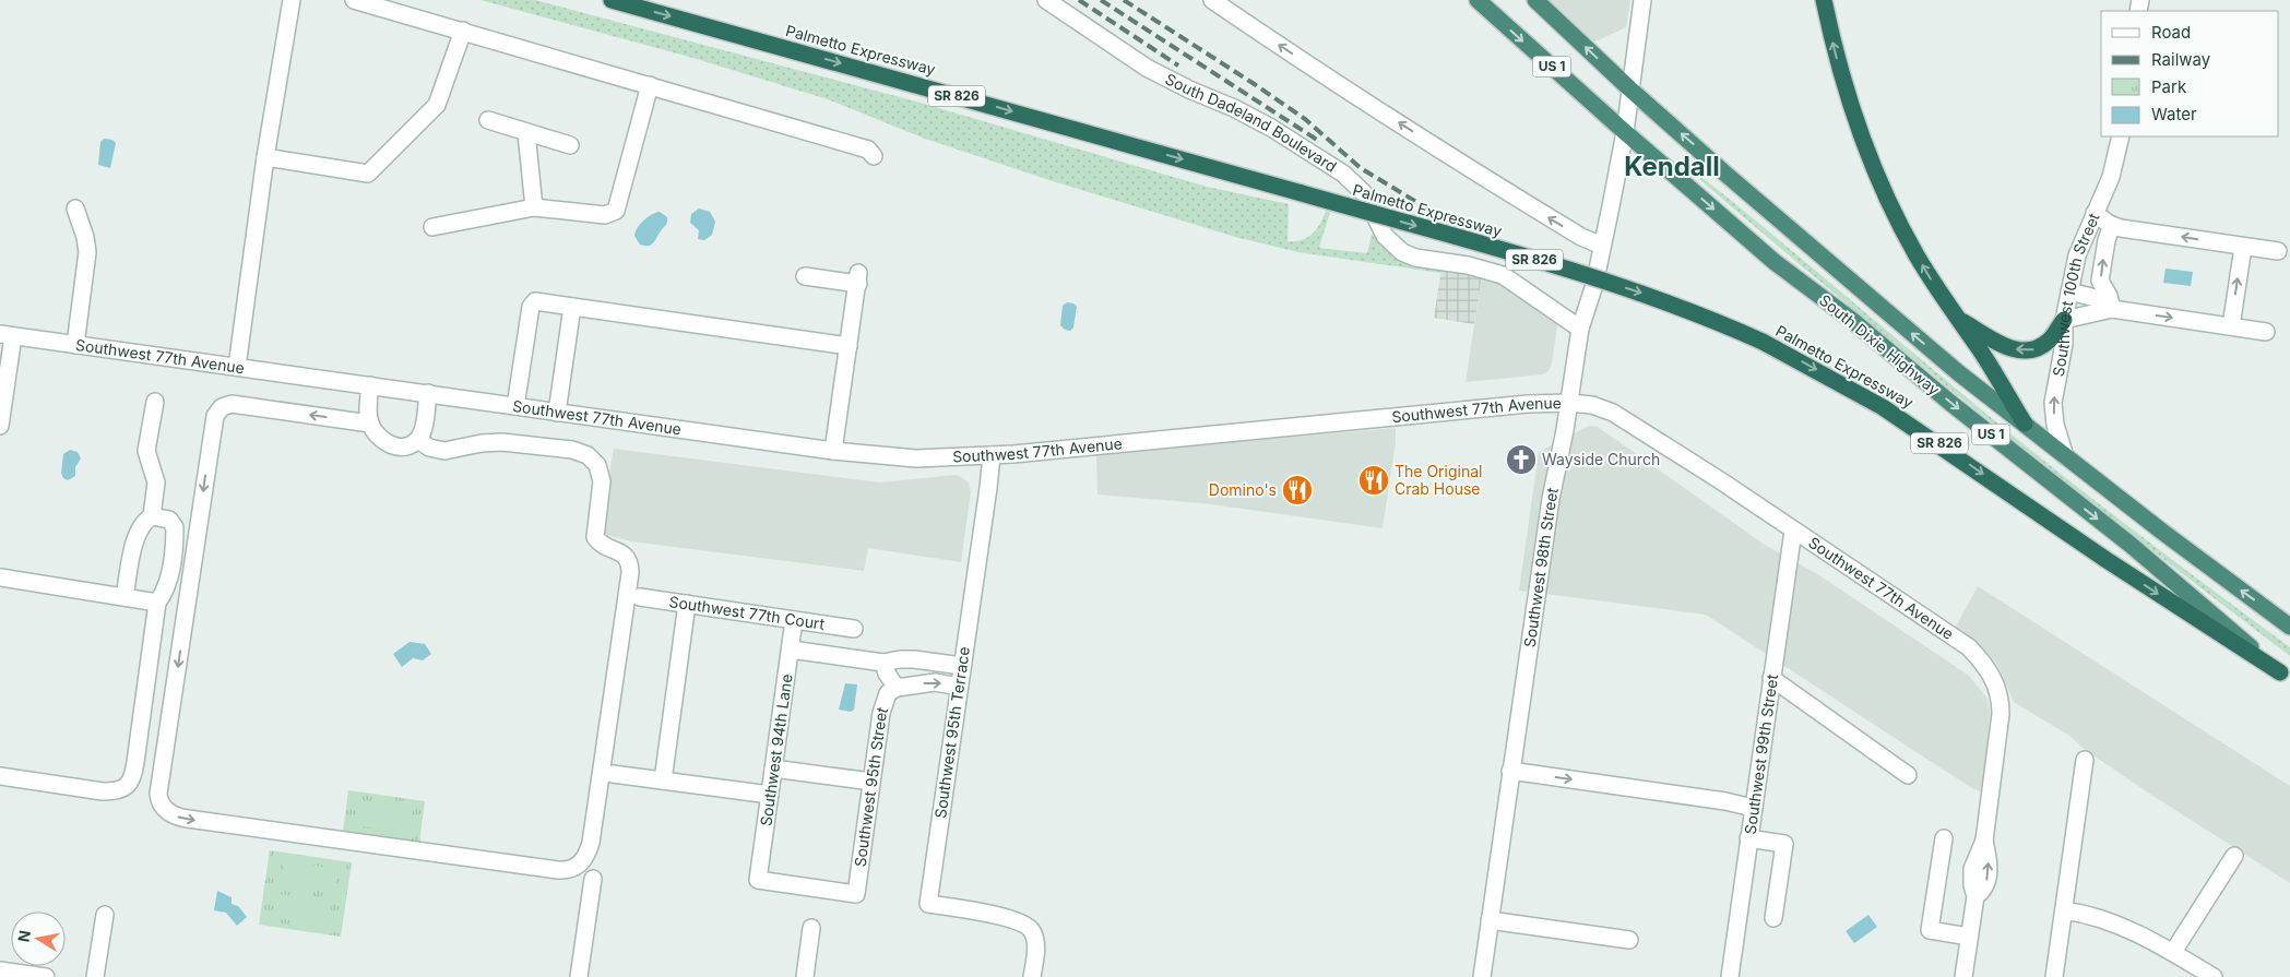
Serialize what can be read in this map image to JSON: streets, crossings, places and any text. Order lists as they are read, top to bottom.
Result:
{
  "streets": {
    "highway": [
      "Palmetto Expressway",
      "US 1",
      "SR 826",
      "South Dixie Highway"
    ],
    "street": [
      "South Dadeland Boulevard",
      "Southwest 100th Street",
      "Southwest 77th Avenue",
      "Southwest 98th Street",
      "Southwest 77th Court",
      "Southwest 95th Terrace",
      "Southwest 94th Lane",
      "Southwest 99th Street",
      "Southwest 95th Street"
    ]
  },
  "crossings": [
    ["Palmetto Expressway", "South Dixie Highway"],
    ["South Dadeland Boulevard", "Southwest 98th Street"],
    ["Southwest 100th Street", "South Dixie Highway"],
    ["South Dixie Highway", "Southwest 98th Street"],
    ["Southwest 77th Avenue", "Southwest 98th Street"],
    ["Southwest 77th Avenue", "Southwest 95th Terrace"],
    ["Southwest 77th Avenue", "Southwest 99th Street"],
    ["Southwest 77th Court", "Southwest 95th Terrace"],
    ["Southwest 77th Court", "Southwest 94th Lane"],
    ["Southwest 94th Lane", "Southwest 95th Street"]
  ],
  "one_way": ["Palmetto Expressway", "Southwest 100th Street"],
  "districts": ["Kendall"],
  "places": {
    "church": ["Wayside Church"],
    "restaurant": ["The Original Crab House", "Domino's"]
  },
  "legend": [
    "Road",
    "Railway",
    "Park",
    "Water"
  ],
  "north": "left"
}
